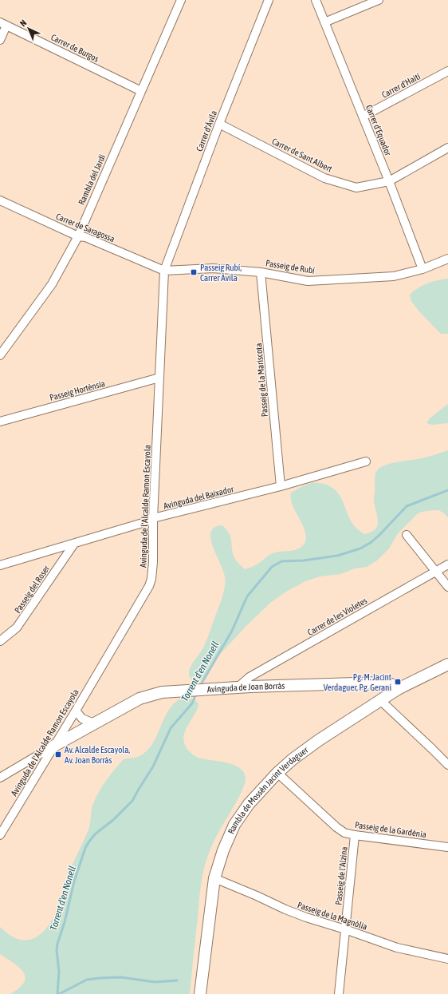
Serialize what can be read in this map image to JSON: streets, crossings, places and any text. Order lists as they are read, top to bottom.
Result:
{
  "streets": {
    "street": [
      "Carrer de Burgos",
      "Carrer d'Haití",
      "Carrer d'Equador",
      "Carrer d'Àvila",
      "Carrer de Sant Albert",
      "Rambla del Jardí",
      "Carrer de Saragossa",
      "Passeig de Rubí",
      "Passeig de la Mariscota",
      "Passeig Hortènsia",
      "Avinguda del Baixador",
      "Avinguda de l'Alcalde Ramon Escayola",
      "Passeig del Roser",
      "Carrer de les Violetes",
      "Avinguda de Joan Borràs",
      "Rambla de Mossèn Jacint Verdaguer",
      "Passeig de la Gardènia",
      "Passeig de l'Alzina",
      "Passeig de la Magnòlia"
    ]
  },
  "crossings": [
    ["Carrer de Burgos", "Rambla del Jardí"],
    ["Carrer d'Haití", "Carrer d'Equador"],
    ["Carrer d'Equador", "Carrer de Sant Albert"],
    ["Carrer d'Equador", "Passeig de Rubí"],
    ["Carrer d'Àvila", "Carrer de Sant Albert"],
    ["Carrer d'Àvila", "Carrer de Saragossa"],
    ["Carrer d'Àvila", "Passeig de Rubí"],
    ["Carrer d'Àvila", "Avinguda de l'Alcalde Ramon Escayola"],
    ["Rambla del Jardí", "Carrer de Saragossa"],
    ["Carrer de Saragossa", "Passeig de Rubí"],
    ["Carrer de Saragossa", "Avinguda de l'Alcalde Ramon Escayola"],
    ["Passeig de Rubí", "Passeig de la Mariscota"],
    ["Passeig de Rubí", "Avinguda de l'Alcalde Ramon Escayola"],
    ["Passeig de la Mariscota", "Avinguda del Baixador"],
    ["Passeig Hortènsia", "Avinguda de l'Alcalde Ramon Escayola"],
    ["Avinguda del Baixador", "Avinguda de l'Alcalde Ramon Escayola"],
    ["Avinguda del Baixador", "Passeig del Roser"],
    ["Avinguda de l'Alcalde Ramon Escayola", "Avinguda de Joan Borràs"],
    ["Carrer de les Violetes", "Avinguda de Joan Borràs"],
    ["Avinguda de Joan Borràs", "Rambla de Mossèn Jacint Verdaguer"],
    ["Rambla de Mossèn Jacint Verdaguer", "Passeig de la Gardènia"],
    ["Rambla de Mossèn Jacint Verdaguer", "Passeig de la Magnòlia"],
    ["Passeig de la Gardènia", "Passeig de l'Alzina"],
    ["Passeig de l'Alzina", "Passeig de la Magnòlia"]
  ],
  "water": ["Torrent d'en Nonell"],
  "places": {
    "transit": ["Passeig Rubí, Carrer Àvila", "Pg. M. Jacint Verdaguer, Pg. Gerani", "Av. Alcalde Escayola, Av. Joan Borràs"]
  },
  "north": "top left"
}
